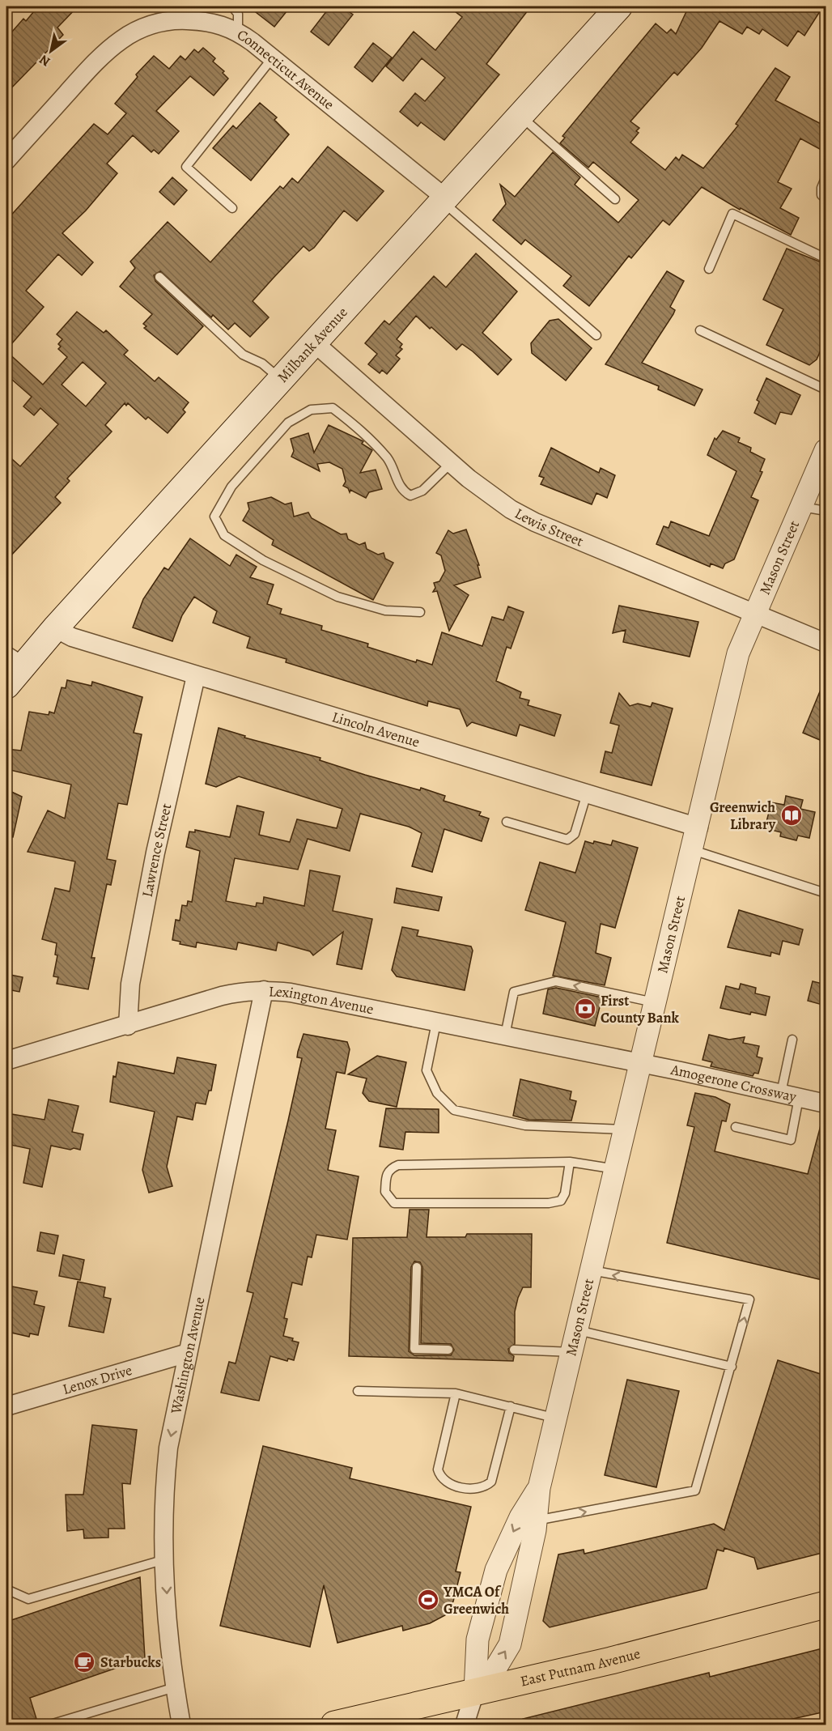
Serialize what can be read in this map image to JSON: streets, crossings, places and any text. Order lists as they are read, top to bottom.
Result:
{
  "streets": {
    "main road": ["Milbank Avenue", "East Putnam Avenue"],
    "street": [
      "Connecticut Avenue",
      "Lewis Street",
      "Mason Street",
      "Lincoln Avenue",
      "Lawrence Street",
      "Lexington Avenue",
      "Amogerone Crossway",
      "Washington Avenue",
      "Lenox Drive"
    ]
  },
  "crossings": [
    ["Connecticut Avenue", "Milbank Avenue"],
    ["Milbank Avenue", "Lewis Street"],
    ["Milbank Avenue", "Lincoln Avenue"],
    ["Lewis Street", "Mason Street"],
    ["Mason Street", "Lincoln Avenue"],
    ["Mason Street", "Lexington Avenue"],
    ["Mason Street", "Amogerone Crossway"],
    ["Mason Street", "East Putnam Avenue"],
    ["Lincoln Avenue", "Lawrence Street"],
    ["Lawrence Street", "Lexington Avenue"],
    ["Lexington Avenue", "Amogerone Crossway"],
    ["Lexington Avenue", "Washington Avenue"],
    ["Washington Avenue", "Lenox Drive"]
  ],
  "one_way": ["Washington Avenue"],
  "places": {
    "library": ["Greenwich Library"],
    "bank": ["First County Bank"],
    "sports": ["YMCA Of Greenwich"],
    "cafe": ["Starbucks"]
  },
  "north": "bottom left"
}
